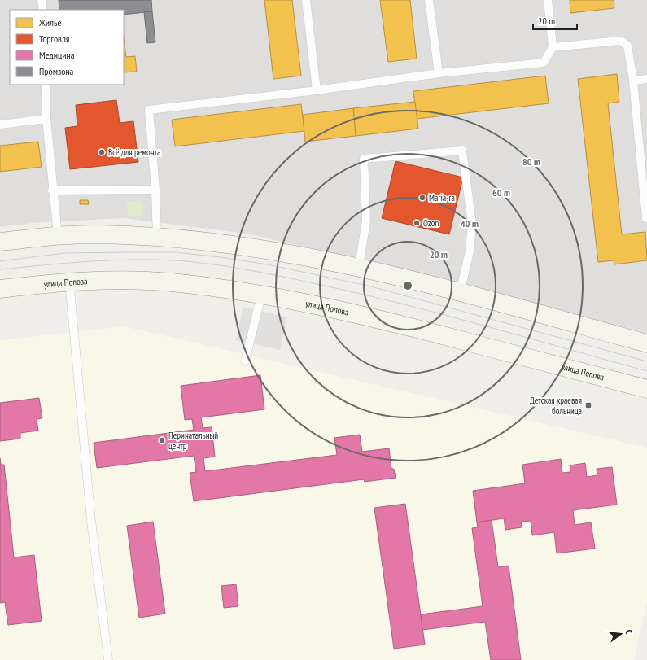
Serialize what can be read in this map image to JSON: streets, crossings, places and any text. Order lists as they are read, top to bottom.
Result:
{
  "streets": {
    "main road": ["улица Попова"]
  },
  "places": {
    "other": [
      "Всё для ремонта",
      "Maria-ra",
      "Ozon",
      "Перинатальный центр"
    ],
    "transit": ["Детская краевая больница"]
  },
  "legend": [
    "Жильё",
    "Торговля",
    "Медицина",
    "Промзона"
  ],
  "scale_bar": "20 m",
  "north": "right",
  "rings": [
    "80 m",
    "60 m",
    "40 m",
    "20 m"
  ]
}
